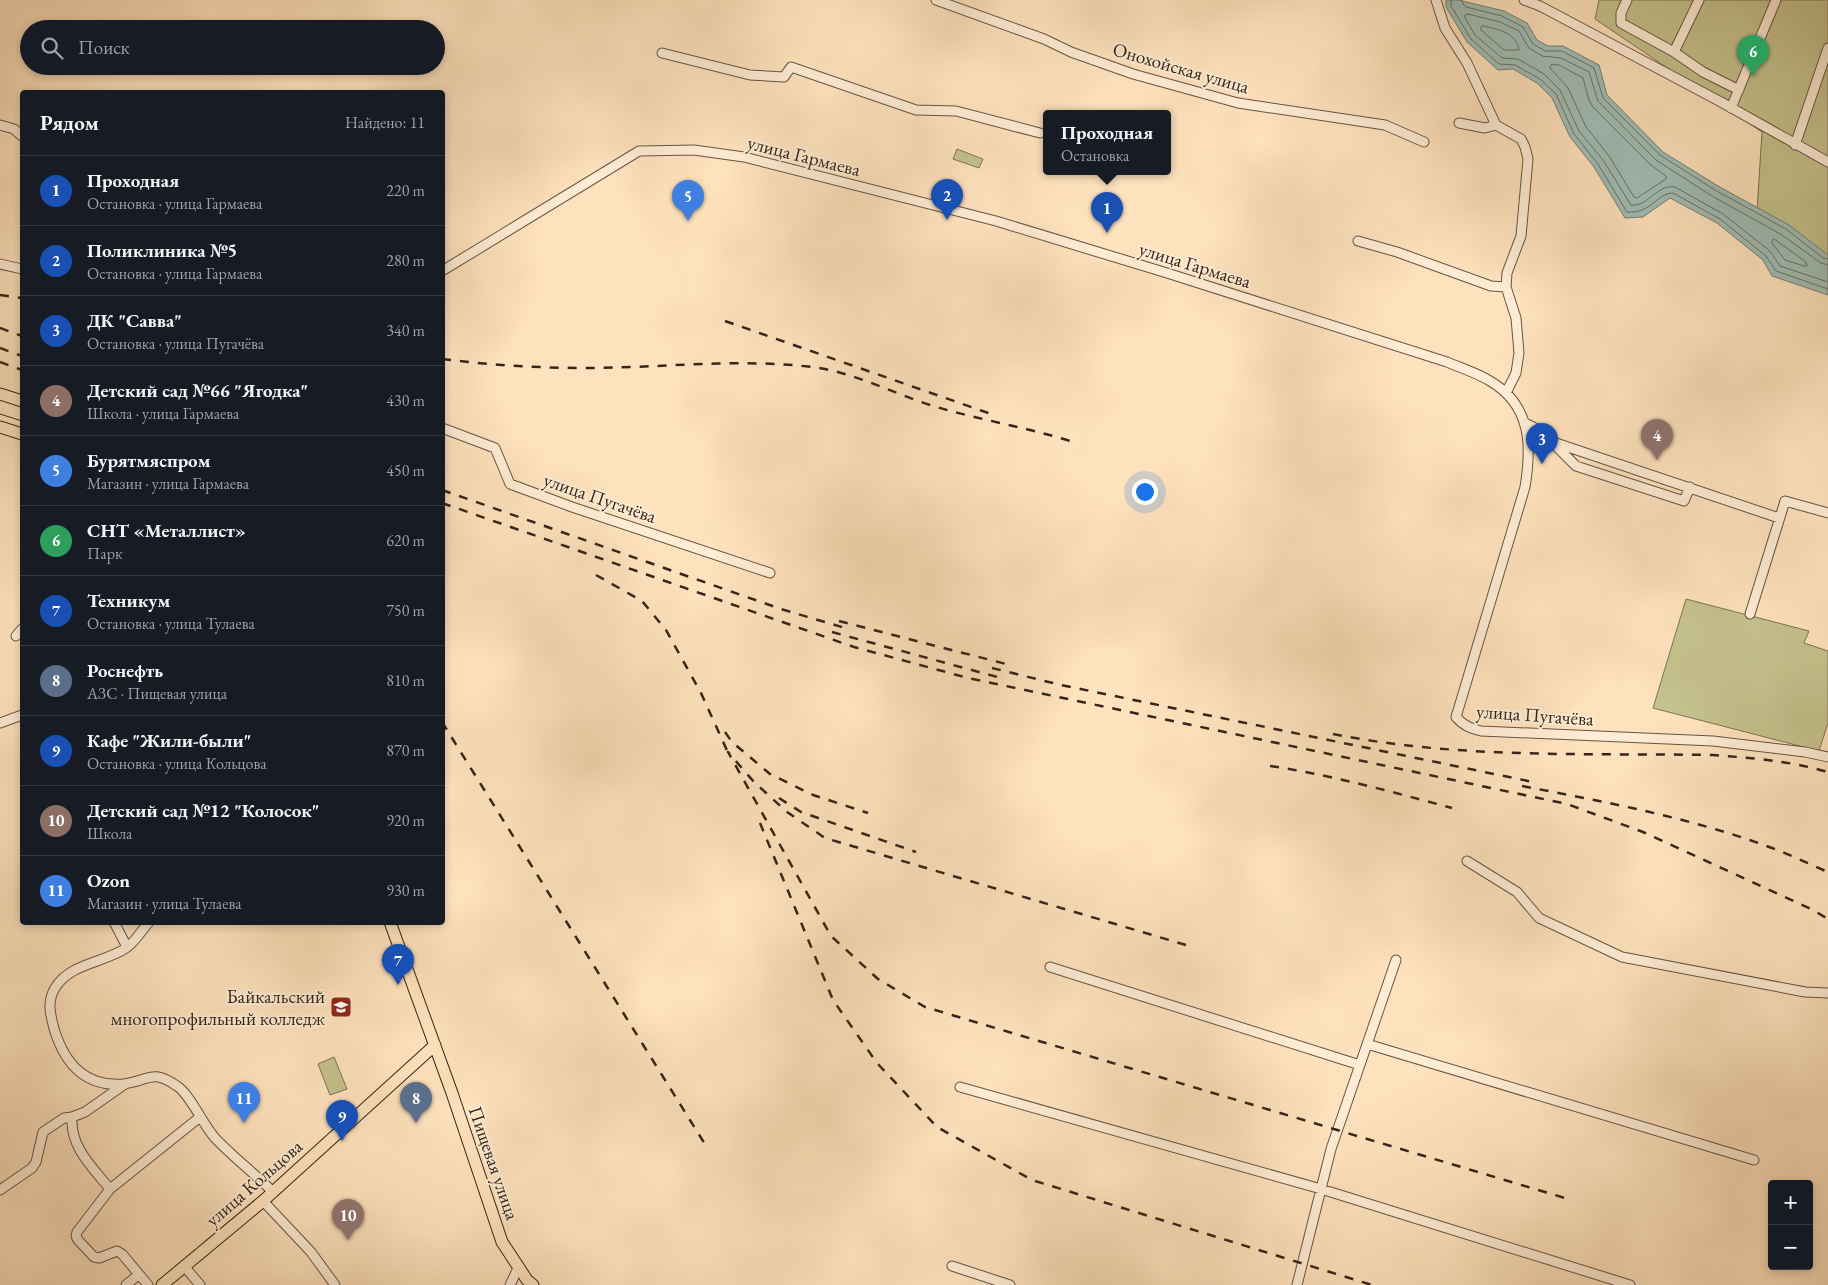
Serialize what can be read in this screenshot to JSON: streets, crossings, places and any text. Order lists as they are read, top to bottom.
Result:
{
  "streets": {
    "main road": ["Пищевая улица", "улица Кольцова"],
    "street": ["Онохойская улица", "улица Гармаева", "улица Пугачёва"]
  },
  "crossings": [
    ["улица Гармаева", "улица Пугачёва"],
    ["Пищевая улица", "улица Кольцова"]
  ],
  "places": {
    "school or university": ["Байкальский многопрофильный колледж"]
  },
  "page": {
    "search": "Поиск",
    "pins": [
      "6",
      "2",
      "5",
      "1",
      "4",
      "3",
      "7",
      "8",
      "11",
      "9",
      "10"
    ],
    "heading": ["Рядом", "Найдено: 11"],
    "popup": ["Проходная", "Остановка"],
    "list": [
      {
        "mark": "1",
        "name": "Проходная",
        "note": "Остановка · улица Гармаева",
        "value": "220 m"
      },
      {
        "mark": "2",
        "name": "Поликлиника №5",
        "note": "Остановка · улица Гармаева",
        "value": "280 m"
      },
      {
        "mark": "3",
        "name": "ДК \"Савва\"",
        "note": "Остановка · улица Пугачёва",
        "value": "340 m"
      },
      {
        "mark": "4",
        "name": "Детский сад №66 \"Ягодка\"",
        "note": "Школа · улица Гармаева",
        "value": "430 m"
      },
      {
        "mark": "5",
        "name": "Бурятмяспром",
        "note": "Магазин · улица Гармаева",
        "value": "450 m"
      },
      {
        "mark": "6",
        "name": "СНТ «Металлист»",
        "note": "Парк",
        "value": "620 m"
      },
      {
        "mark": "7",
        "name": "Техникум",
        "note": "Остановка · улица Тулаева",
        "value": "750 m"
      },
      {
        "mark": "8",
        "name": "Роснефть",
        "note": "АЗС · Пищевая улица",
        "value": "810 m"
      },
      {
        "mark": "9",
        "name": "Кафе \"Жили-были\"",
        "note": "Остановка · улица Кольцова",
        "value": "870 m"
      },
      {
        "mark": "10",
        "name": "Детский сад №12 \"Колосок\"",
        "note": "Школа",
        "value": "920 m"
      },
      {
        "mark": "11",
        "name": "Ozon",
        "note": "Магазин · улица Тулаева",
        "value": "930 m"
      }
    ],
    "map_buttons": ["+", "−"]
  }
}
